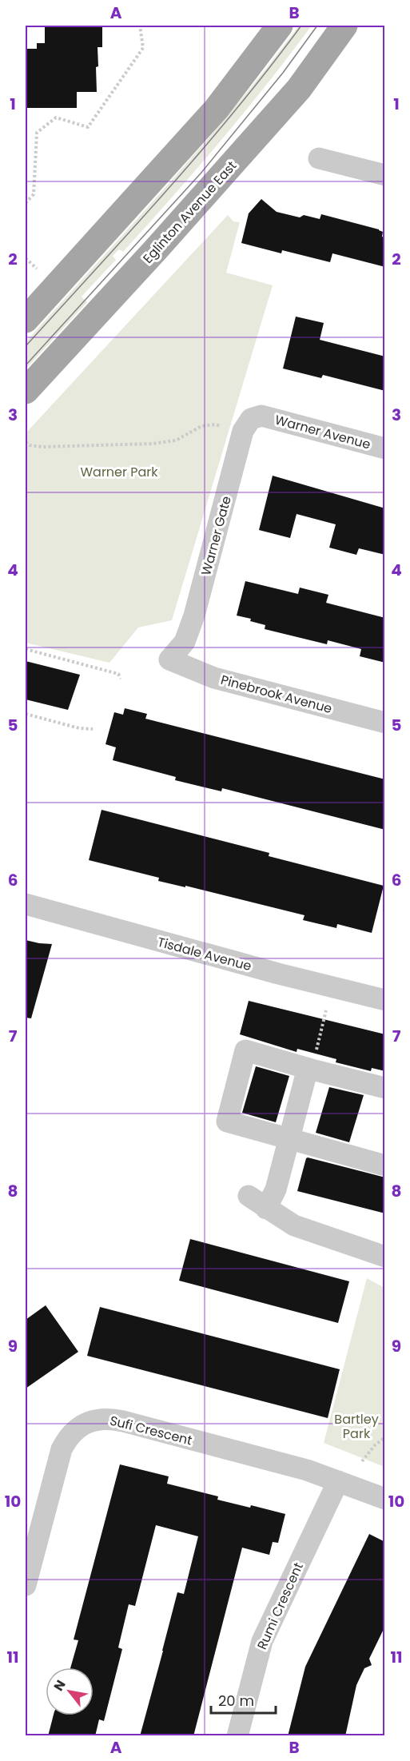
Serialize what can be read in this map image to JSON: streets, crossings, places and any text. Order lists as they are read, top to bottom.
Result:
{
  "streets": {
    "main road": ["Eglinton Avenue East"],
    "street": [
      "Warner Avenue",
      "Warner Gate",
      "Pinebrook Avenue",
      "Tisdale Avenue",
      "Sufi Crescent",
      "Rumi Crescent"
    ]
  },
  "crossings": [
    ["Warner Avenue", "Warner Gate"],
    ["Warner Gate", "Pinebrook Avenue"],
    ["Sufi Crescent", "Rumi Crescent"]
  ],
  "parks": ["Warner Park", "Bartley Park"],
  "scale_bar": "20 m",
  "north": "top left",
  "grid": {
    "columns": ["A", "B"],
    "rows": [
      "1",
      "2",
      "3",
      "4",
      "5",
      "6",
      "7",
      "8",
      "9",
      "10",
      "11"
    ]
  }
}
